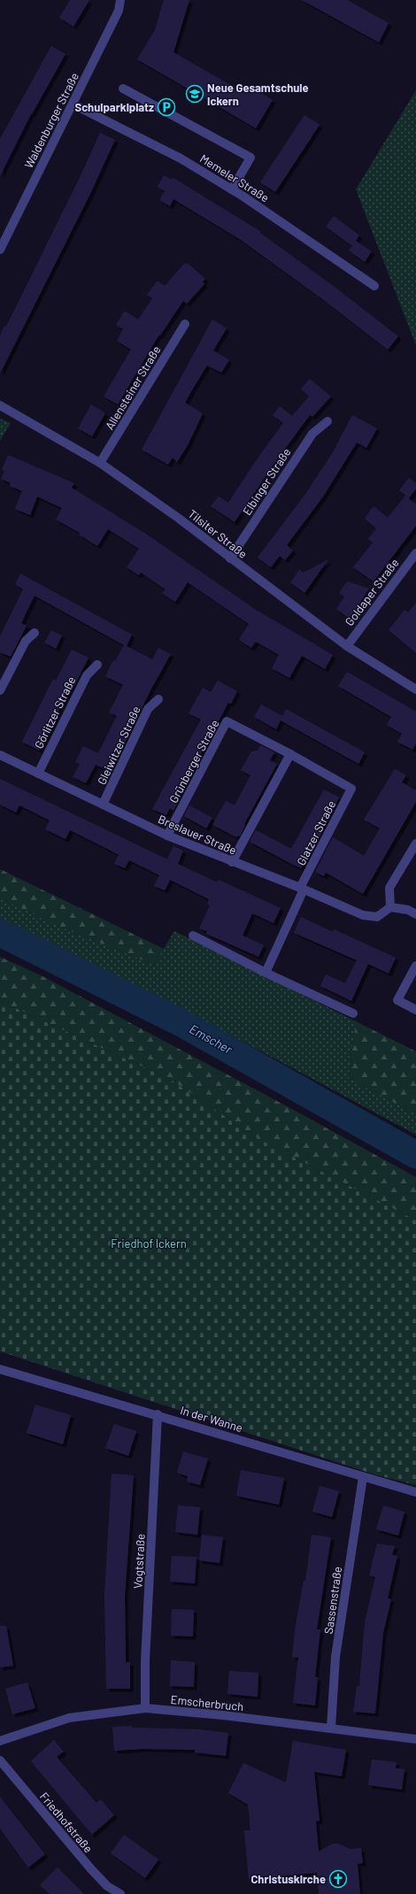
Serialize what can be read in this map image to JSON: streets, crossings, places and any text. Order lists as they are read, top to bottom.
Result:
{
  "streets": {
    "street": [
      "Waldenburger Straße",
      "Memeler Straße",
      "Allensteiner Straße",
      "Elbinger Straße",
      "Tilsiter Straße",
      "Goldaper Straße",
      "Görlitzer Straße",
      "Gleiwitzer Straße",
      "Grünberger Straße",
      "Glatzer Straße",
      "Breslauer Straße",
      "In der Wanne",
      "Vogtstraße",
      "Sassenstraße",
      "Emscherbruch",
      "Friedhofstraße"
    ]
  },
  "crossings": [
    ["Waldenburger Straße", "Memeler Straße"],
    ["Allensteiner Straße", "Tilsiter Straße"],
    ["Elbinger Straße", "Tilsiter Straße"],
    ["Tilsiter Straße", "Goldaper Straße"],
    ["Görlitzer Straße", "Breslauer Straße"],
    ["Gleiwitzer Straße", "Breslauer Straße"],
    ["Grünberger Straße", "Glatzer Straße"],
    ["Grünberger Straße", "Breslauer Straße"],
    ["Glatzer Straße", "Breslauer Straße"],
    ["In der Wanne", "Vogtstraße"],
    ["In der Wanne", "Sassenstraße"],
    ["Vogtstraße", "Emscherbruch"],
    ["Sassenstraße", "Emscherbruch"]
  ],
  "water": ["Emscher"],
  "parks": ["Friedhof Ickern"],
  "places": {
    "school or university": ["Neue Gesamtschule Ickern"],
    "parking": ["Schulparklplatz"],
    "church": ["Christuskirche"]
  }
}
